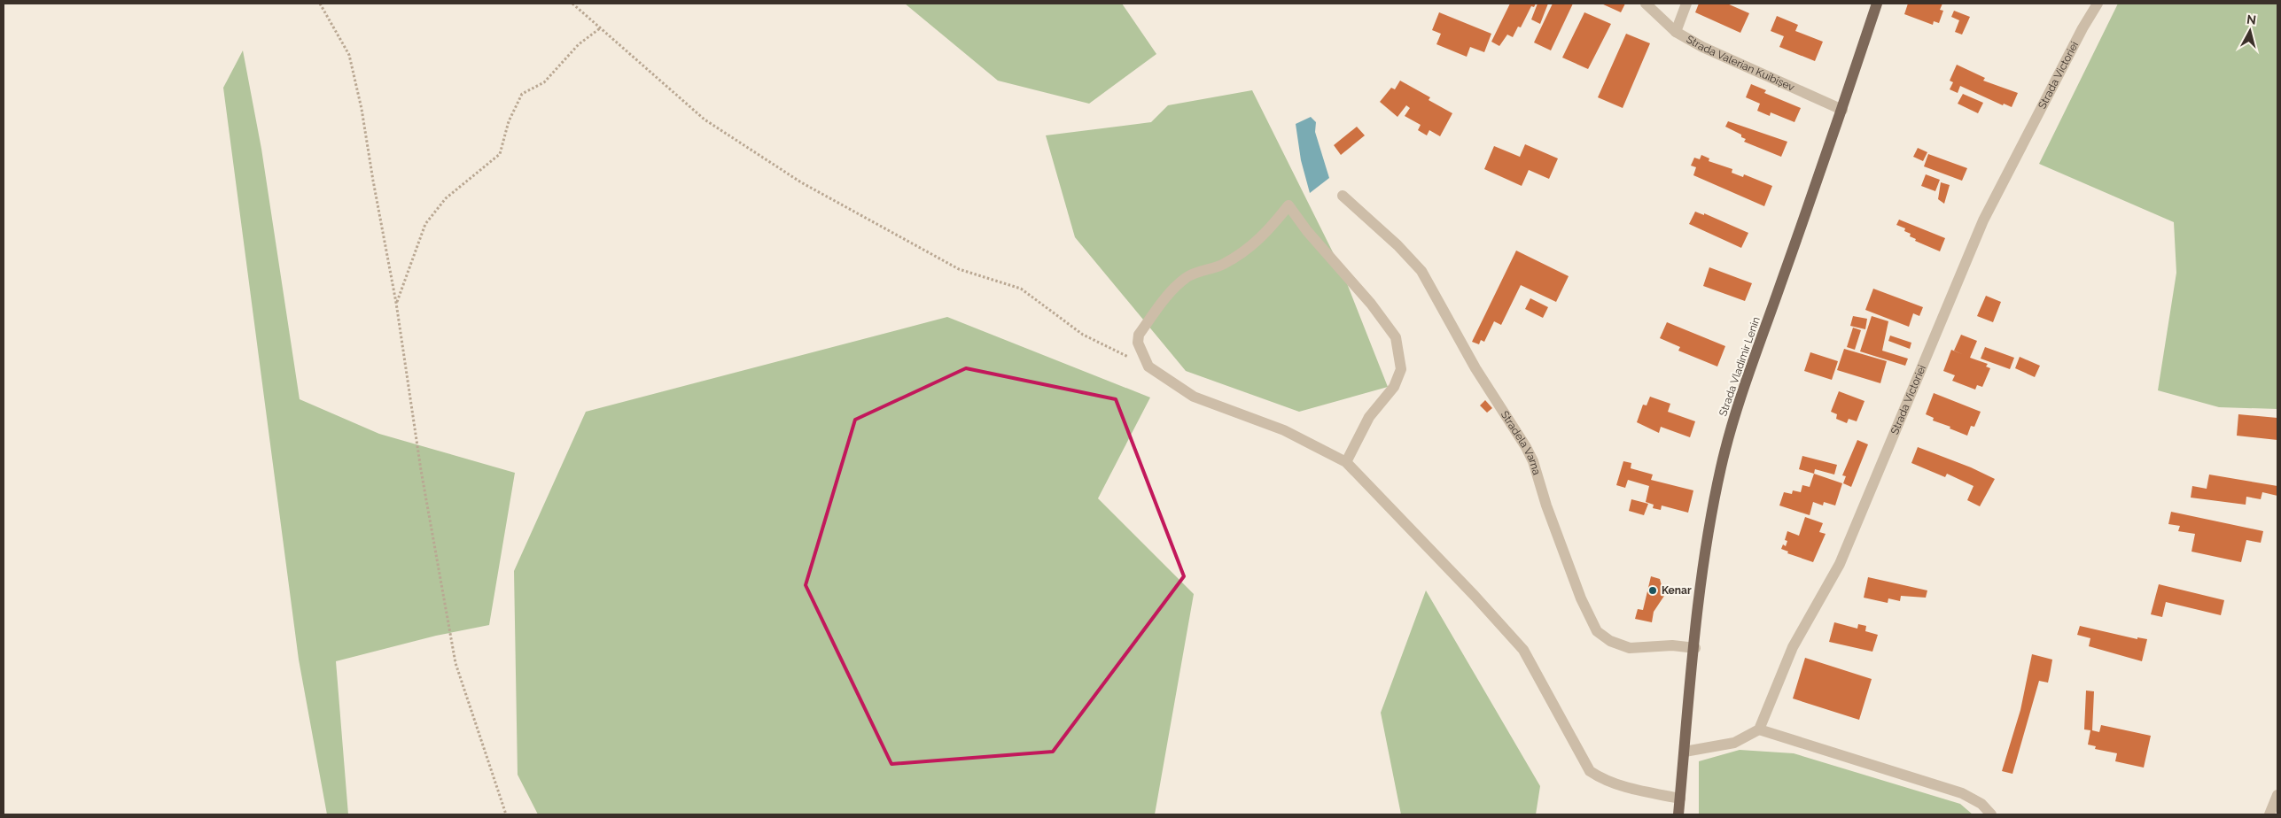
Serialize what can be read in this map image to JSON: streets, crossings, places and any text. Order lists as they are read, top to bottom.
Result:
{
  "streets": {
    "main road": ["Strada Vladimir Lenin"],
    "street": ["Strada Valerian Kuibîșev", "Strada Victoriei", "Stradela Varna"]
  },
  "crossings": [
    ["Strada Valerian Kuibîșev", "Strada Vladimir Lenin"],
    ["Strada Vladimir Lenin", "Stradela Varna"]
  ],
  "places": ["Kenar"],
  "north": "top"
}
